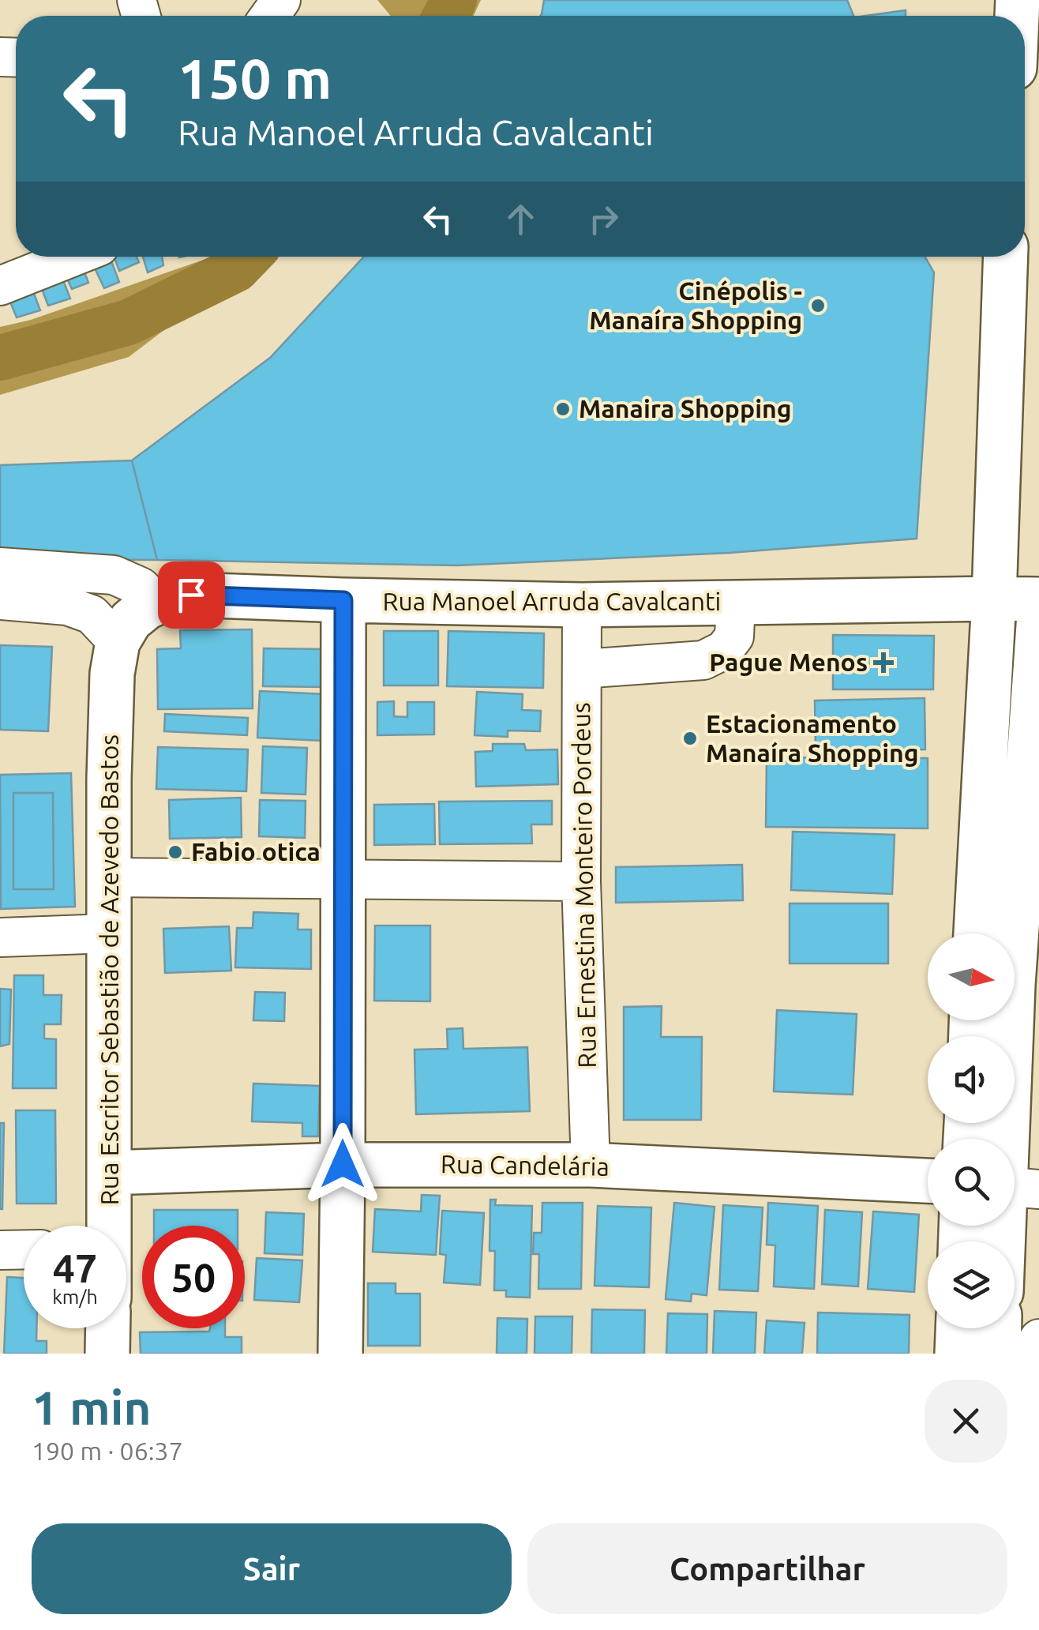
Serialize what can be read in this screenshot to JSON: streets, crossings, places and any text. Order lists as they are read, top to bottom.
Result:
{
  "streets": {
    "main road": ["Rua Manoel Arruda Cavalcanti", "Rua Escritor Sebastião de Azevedo Bastos", "Rua Candelária"],
    "street": ["Rua Ernestina Monteiro Pordeus"]
  },
  "crossings": [
    ["Rua Manoel Arruda Cavalcanti", "Rua Ernestina Monteiro Pordeus"],
    ["Rua Manoel Arruda Cavalcanti", "Rua Escritor Sebastião de Azevedo Bastos"],
    ["Rua Ernestina Monteiro Pordeus", "Rua Candelária"],
    ["Rua Escritor Sebastião de Azevedo Bastos", "Rua Candelária"]
  ],
  "places": {
    "other": [
      "Cinépolis - Manaíra Shopping",
      "Manaira Shopping",
      "Estacionamento Manaíra Shopping",
      "Fabio otica"
    ],
    "health": ["Pague Menos"]
  },
  "north": "right",
  "page": {
    "turn": ["150 m", "Rua Manoel Arruda Cavalcanti"],
    "speed": "47 km/h",
    "limit": "50",
    "heading": ["1 min", "190 m · 06:37"],
    "buttons": ["Sair", "Compartilhar"]
  }
}
